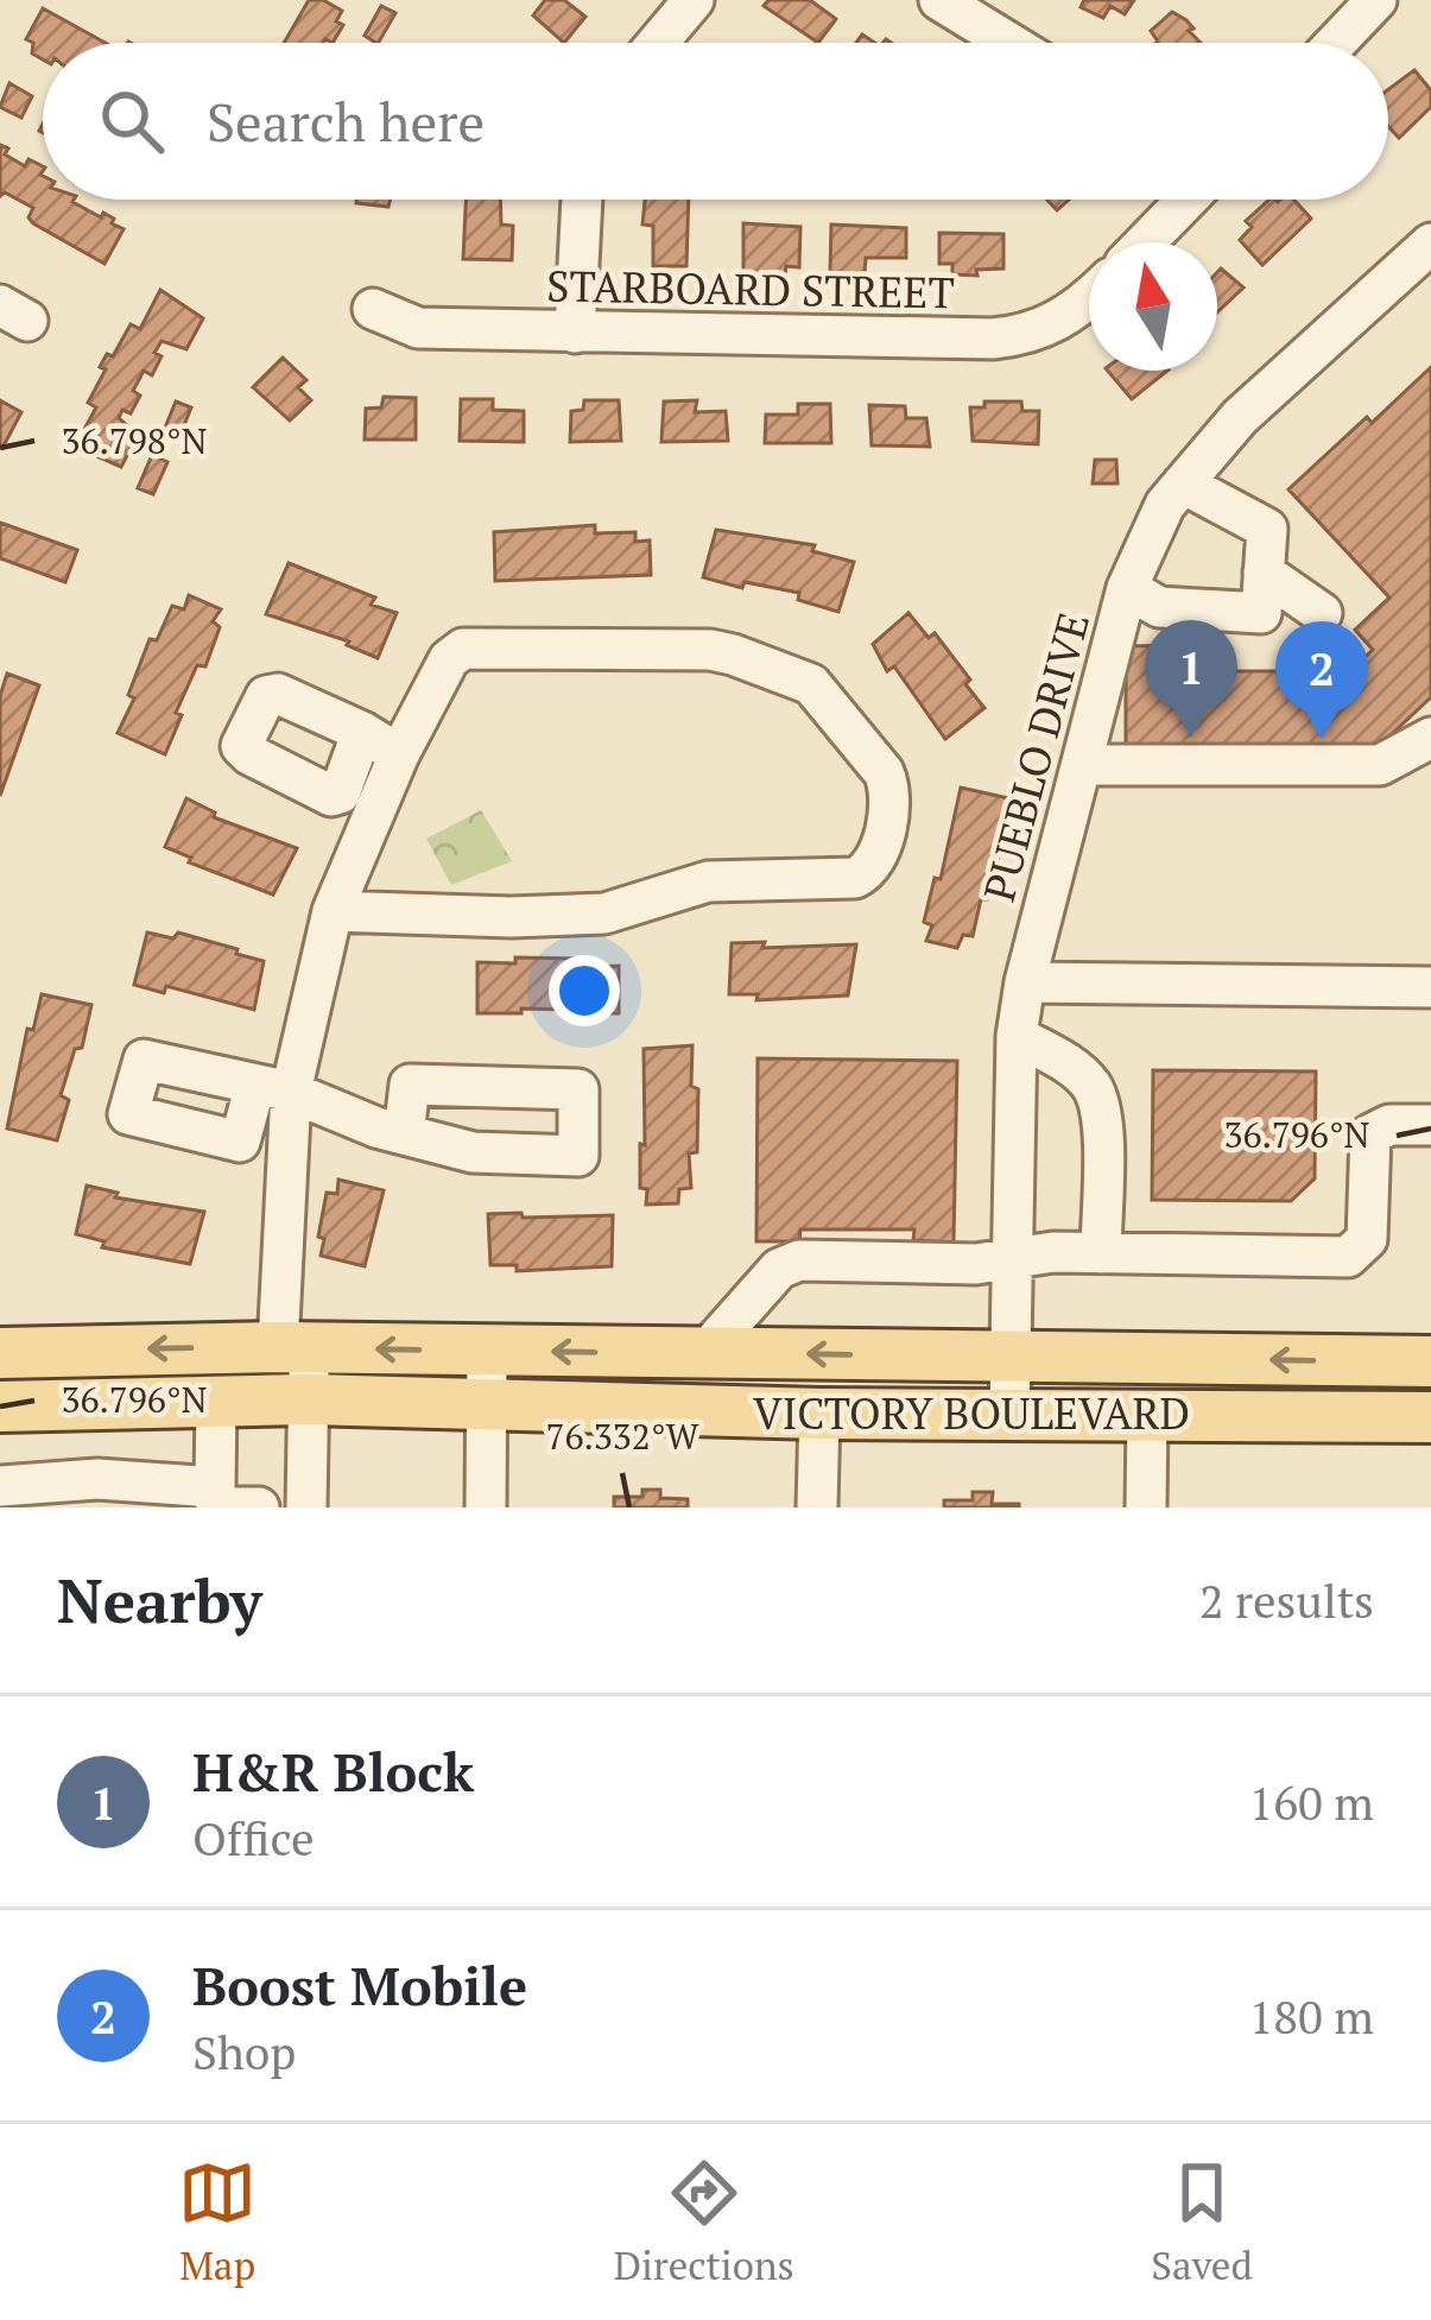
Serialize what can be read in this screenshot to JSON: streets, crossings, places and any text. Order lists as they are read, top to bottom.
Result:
{
  "streets": {
    "main road": ["VICTORY BOULEVARD"],
    "street": ["STARBOARD STREET", "PUEBLO DRIVE"]
  },
  "crossings": [
    ["PUEBLO DRIVE", "VICTORY BOULEVARD"]
  ],
  "north": "top",
  "page": {
    "search": "Search here",
    "pins": ["1", "2"],
    "heading": ["Nearby", "2 results"],
    "list": [
      {
        "mark": "1",
        "name": "H&R Block",
        "note": "Office",
        "value": "160 m"
      },
      {
        "mark": "2",
        "name": "Boost Mobile",
        "note": "Shop",
        "value": "180 m"
      }
    ],
    "nav": ["Map", "Directions", "Saved"]
  },
  "coordinates": ["36.798°N", "36.796°N", "76.332°W"]
}
